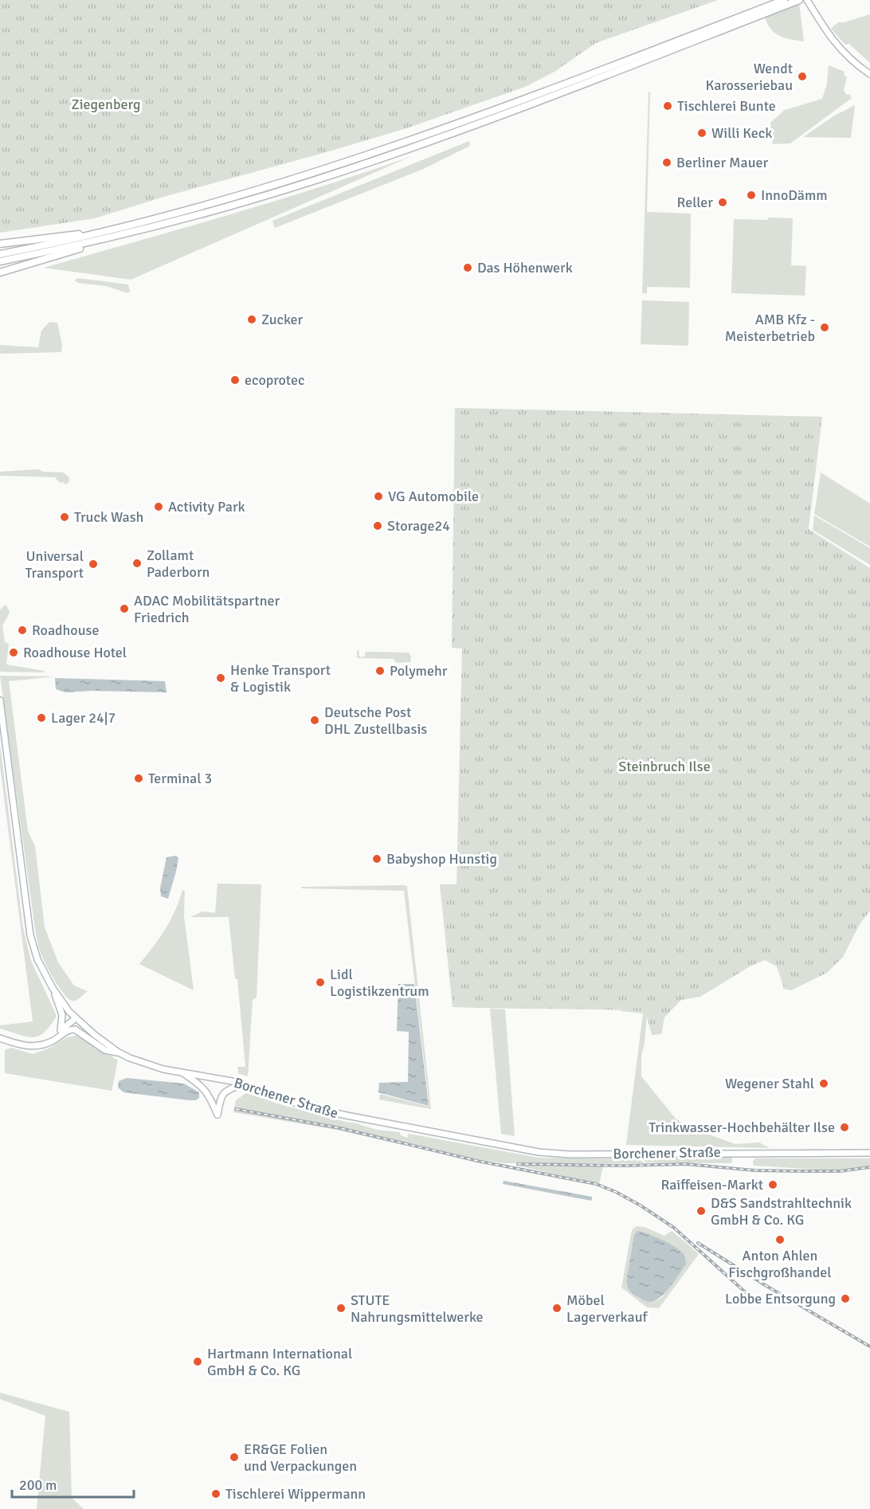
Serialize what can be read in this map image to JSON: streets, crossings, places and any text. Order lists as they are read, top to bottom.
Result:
{
  "streets": {
    "main road": ["Borchener Straße"]
  },
  "parks": ["Ziegenberg", "Steinbruch Ilse"],
  "places": [
    "Wendt Karosseriebau",
    "Tischlerei Bunte",
    "Willi Keck",
    "Berliner Mauer",
    "InnoDämm",
    "Reller",
    "Das Höhenwerk",
    "Zucker",
    "AMB Kfz - Meisterbetrieb",
    "ecoprotec",
    "VG Automobile",
    "Activity Park",
    "Truck Wash",
    "Storage24",
    "Zollamt Paderborn",
    "Universal Transport",
    "ADAC Mobilitätspartner Friedrich",
    "Roadhouse",
    "Roadhouse Hotel",
    "Polymehr",
    "Henke Transport & Logistik",
    "Lager 24|7",
    "Deutsche Post DHL Zustellbasis",
    "Terminal 3",
    "Babyshop Hunstig",
    "Lidl Logistikzentrum",
    "Wegener Stahl",
    "Trinkwasser-Hochbehälter Ilse",
    "Raiffeisen-Markt",
    "D&S Sandstrahltechnik GmbH & Co. KG",
    "Anton Ahlen Fischgroßhandel",
    "Lobbe Entsorgung",
    "STUTE Nahrungsmittelwerke",
    "Möbel Lagerverkauf",
    "Hartmann International GmbH & Co. KG",
    "ER&GE Folien und Verpackungen",
    "Tischlerei Wippermann"
  ],
  "scale_bar": "200 m"
}
